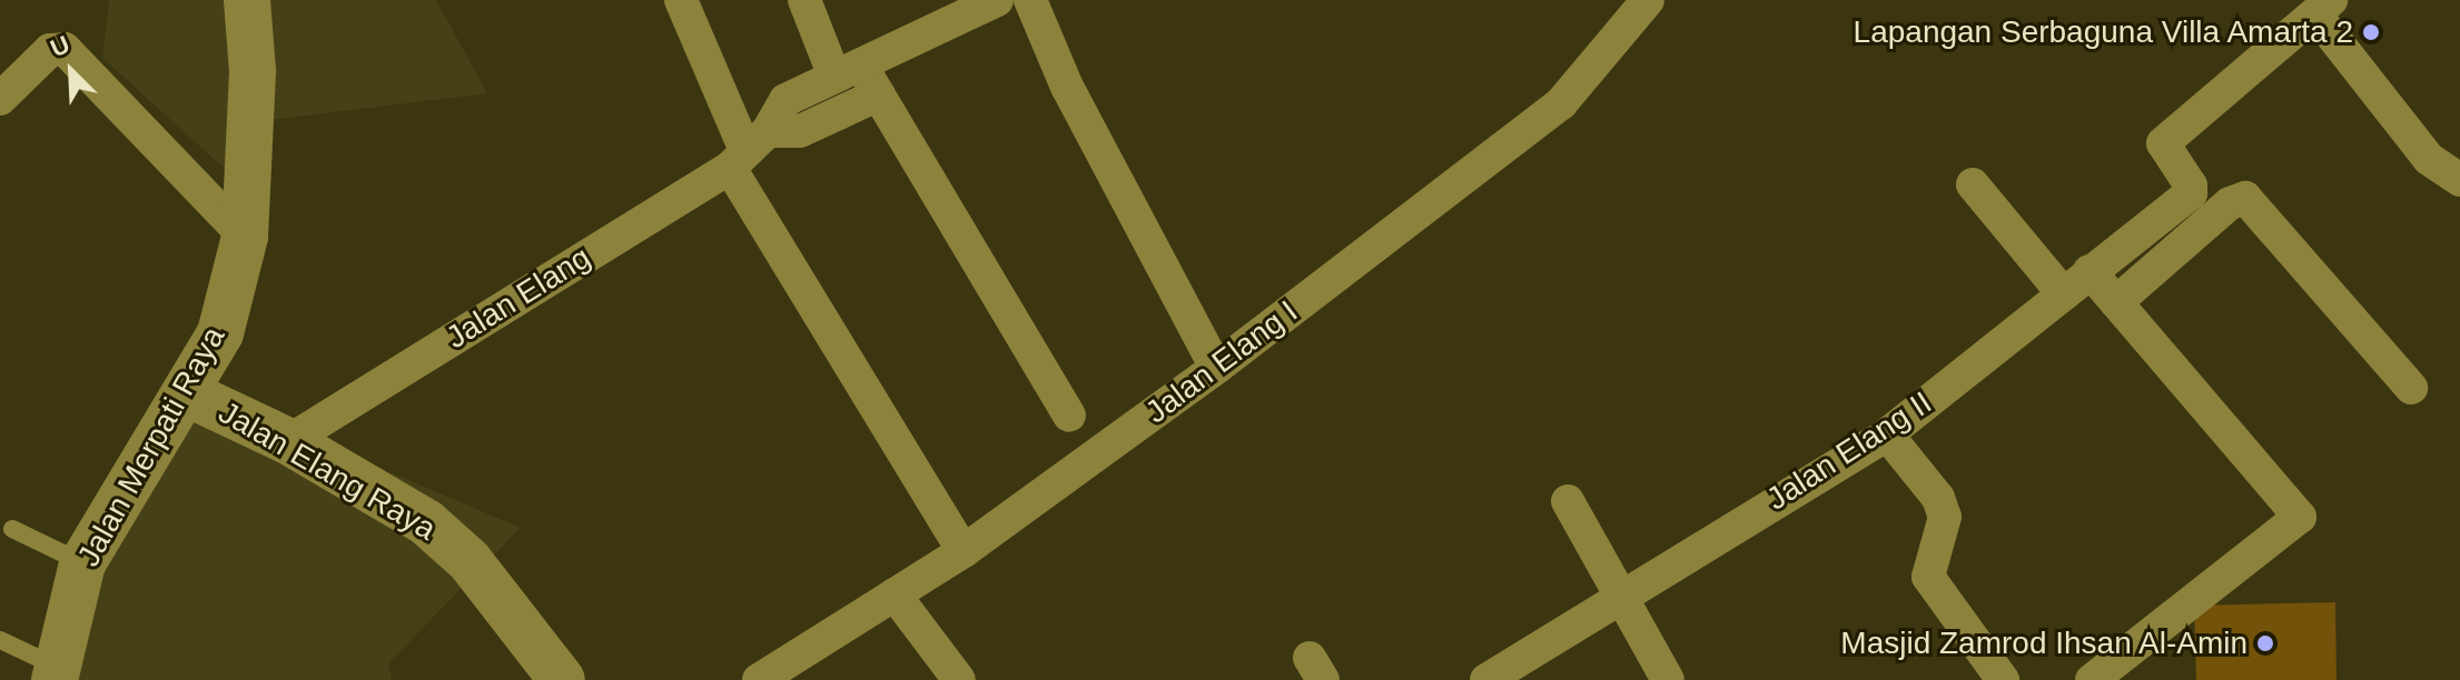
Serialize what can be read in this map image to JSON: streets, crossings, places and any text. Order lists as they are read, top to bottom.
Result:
{
  "streets": {
    "main road": ["Jalan Merpati Raya", "Jalan Elang Raya"],
    "street": ["Jalan Elang", "Jalan Elang I", "Jalan Elang II"]
  },
  "crossings": [
    ["Jalan Elang", "Jalan Elang Raya"],
    ["Jalan Merpati Raya", "Jalan Elang Raya"]
  ],
  "places": ["Lapangan Serbaguna Villa Amarta 2", "Masjid Zamrod Ihsan Al-Amin"],
  "north": "top left"
}
